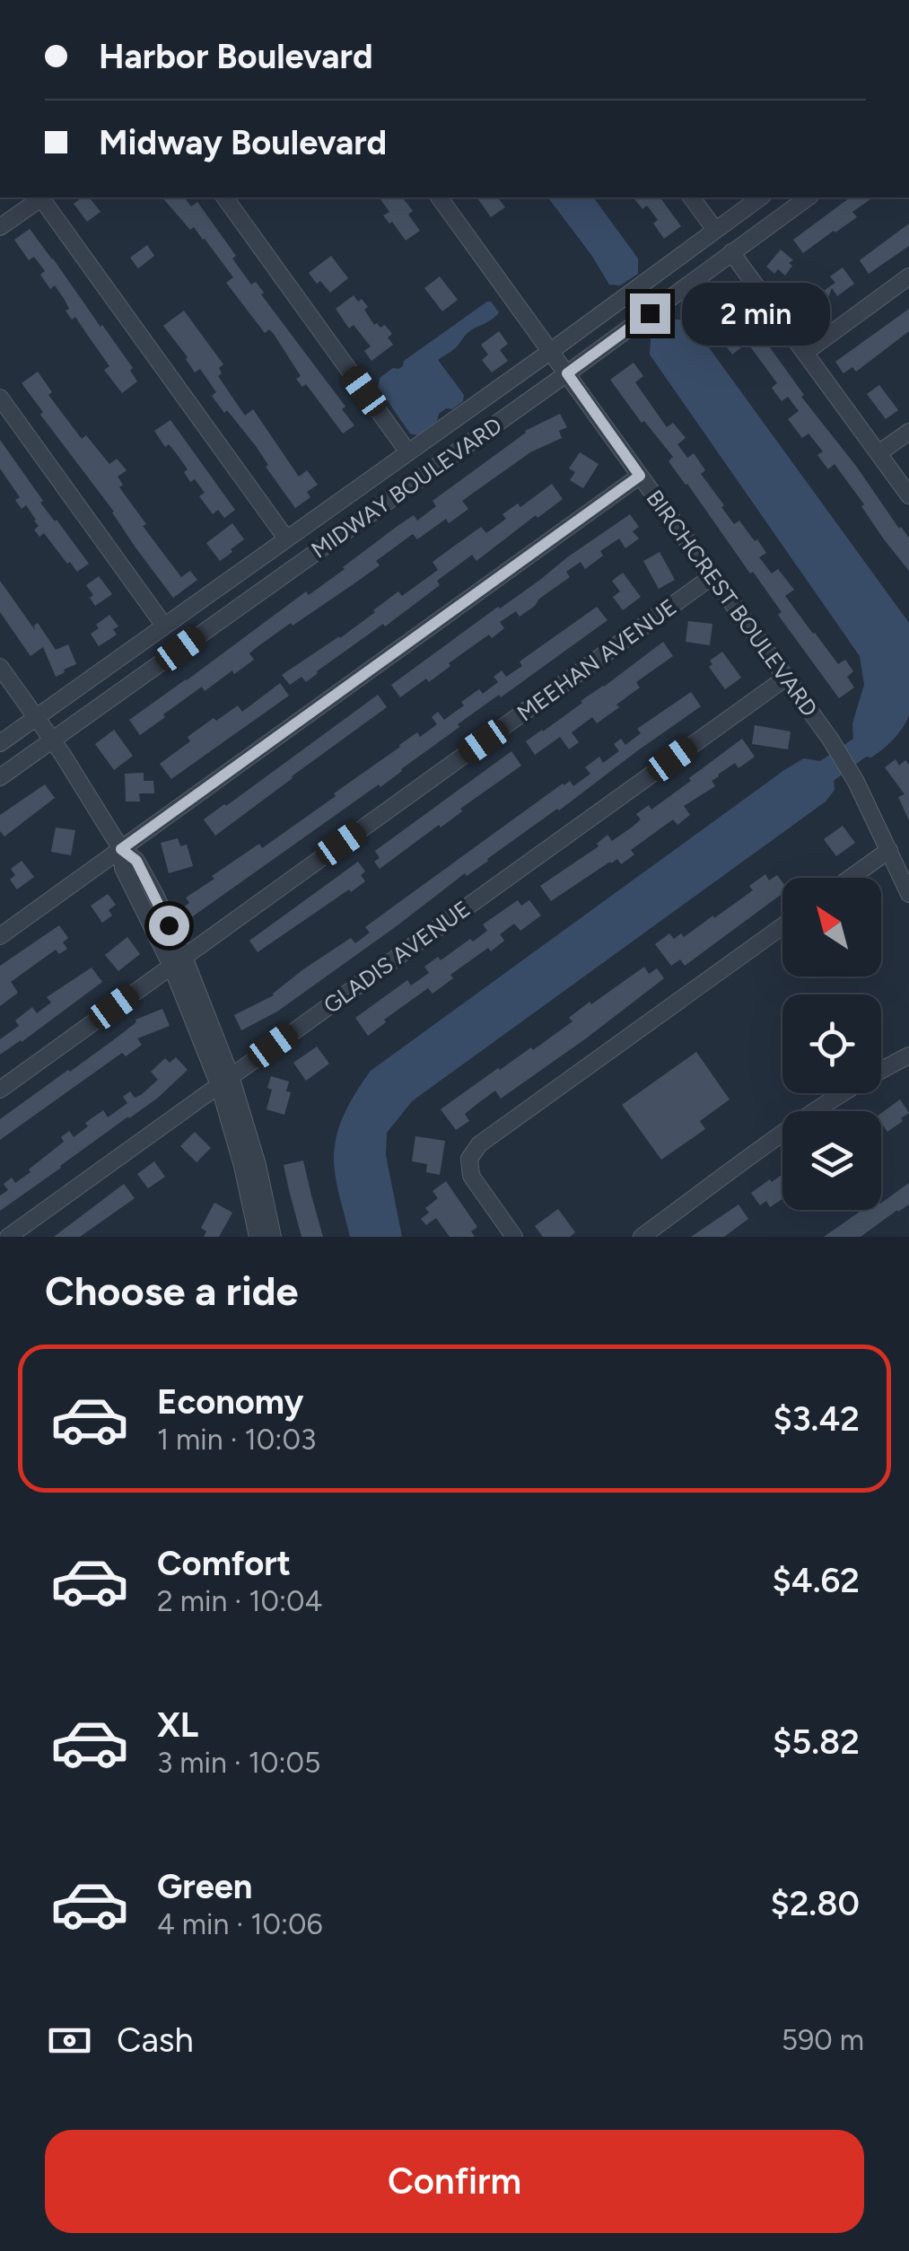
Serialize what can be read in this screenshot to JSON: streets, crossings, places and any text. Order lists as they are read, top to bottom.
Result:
{
  "streets": {
    "street": [
      "MIDWAY BOULEVARD",
      "BIRCHCREST BOULEVARD",
      "MEEHAN AVENUE",
      "GLADIS AVENUE"
    ]
  },
  "crossings": [
    ["MIDWAY BOULEVARD", "BIRCHCREST BOULEVARD"],
    ["BIRCHCREST BOULEVARD", "MEEHAN AVENUE"],
    ["BIRCHCREST BOULEVARD", "GLADIS AVENUE"]
  ],
  "north": "top left",
  "page": {
    "banner": ["Harbor Boulevard", "Midway Boulevard"],
    "bubble": "2 min",
    "heading": "Choose a ride",
    "list": [
      {
        "name": "Economy",
        "note": "1 min · 10:03",
        "value": "$3.42"
      },
      {
        "name": "Comfort",
        "note": "2 min · 10:04",
        "value": "$4.62"
      },
      {
        "name": "XL",
        "note": "3 min · 10:05",
        "value": "$5.82"
      },
      {
        "name": "Green",
        "note": "4 min · 10:06",
        "value": "$2.80"
      }
    ],
    "pay": ["Cash", "590 m"],
    "buttons": "Confirm"
  }
}
